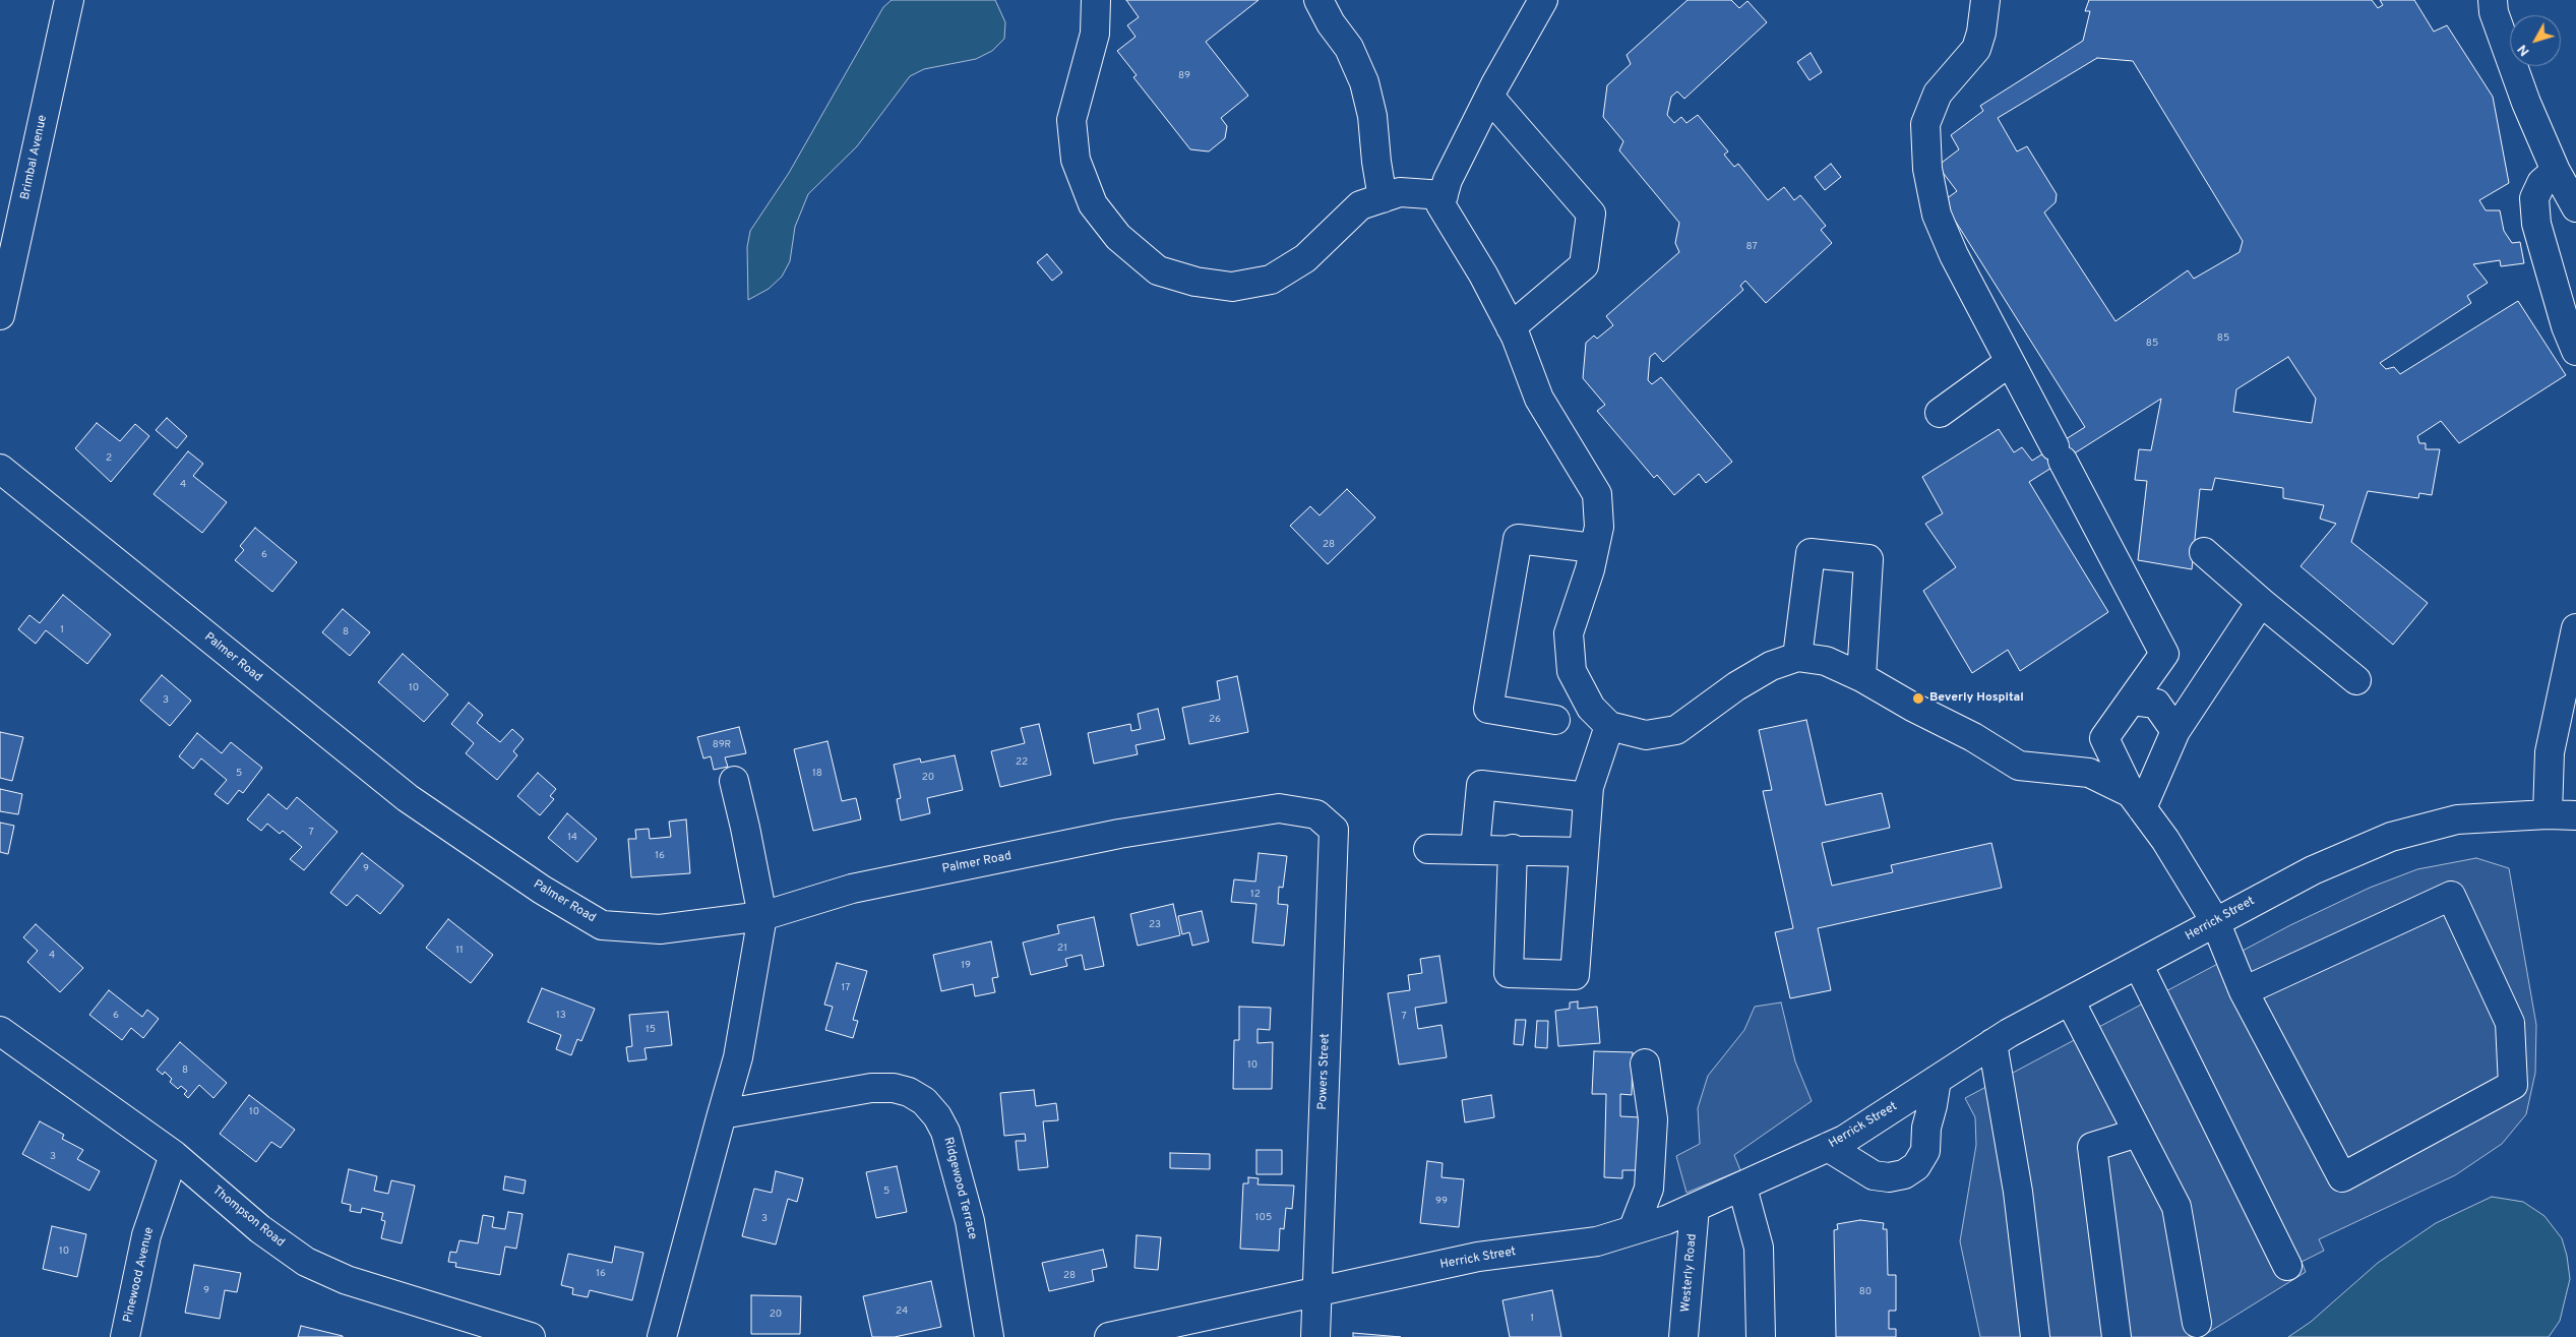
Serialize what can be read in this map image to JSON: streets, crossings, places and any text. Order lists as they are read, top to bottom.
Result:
{
  "streets": {
    "street": [
      "Brimbal Avenue",
      "Palmer Road",
      "Herrick Street",
      "Powers Street",
      "Ridgewood Terrace",
      "Thompson Road",
      "Westerly Road",
      "Pinewood Avenue"
    ]
  },
  "crossings": [
    ["Palmer Road", "Powers Street"],
    ["Herrick Street", "Powers Street"],
    ["Herrick Street", "Westerly Road"],
    ["Thompson Road", "Pinewood Avenue"]
  ],
  "places": ["Beverly Hospital"],
  "house_numbers": [
    "89",
    "87",
    "85",
    "85",
    "2",
    "4",
    "28",
    "6",
    "1",
    "8",
    "10",
    "3",
    "26",
    "89R",
    "22",
    "5",
    "18",
    "20",
    "7",
    "14",
    "16",
    "9",
    "12",
    "23",
    "21",
    "11",
    "4",
    "19",
    "17",
    "6",
    "13",
    "7",
    "15",
    "10",
    "8",
    "10",
    "3",
    "5",
    "99",
    "105",
    "3",
    "10",
    "16",
    "28",
    "9",
    "80",
    "24",
    "20",
    "1"
  ],
  "north": "bottom left"
}
